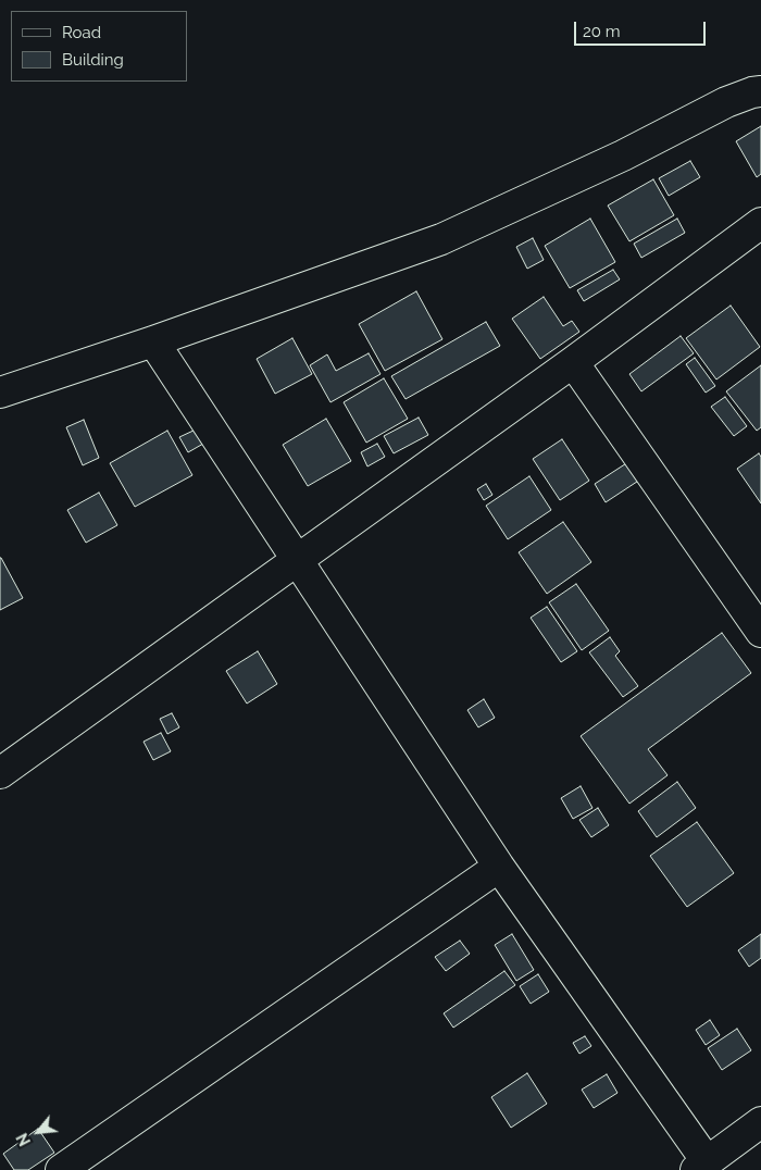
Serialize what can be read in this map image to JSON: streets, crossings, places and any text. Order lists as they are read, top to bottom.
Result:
{
  "legend": ["Road", "Building"],
  "scale_bar": "20 m",
  "north": "bottom left"
}
